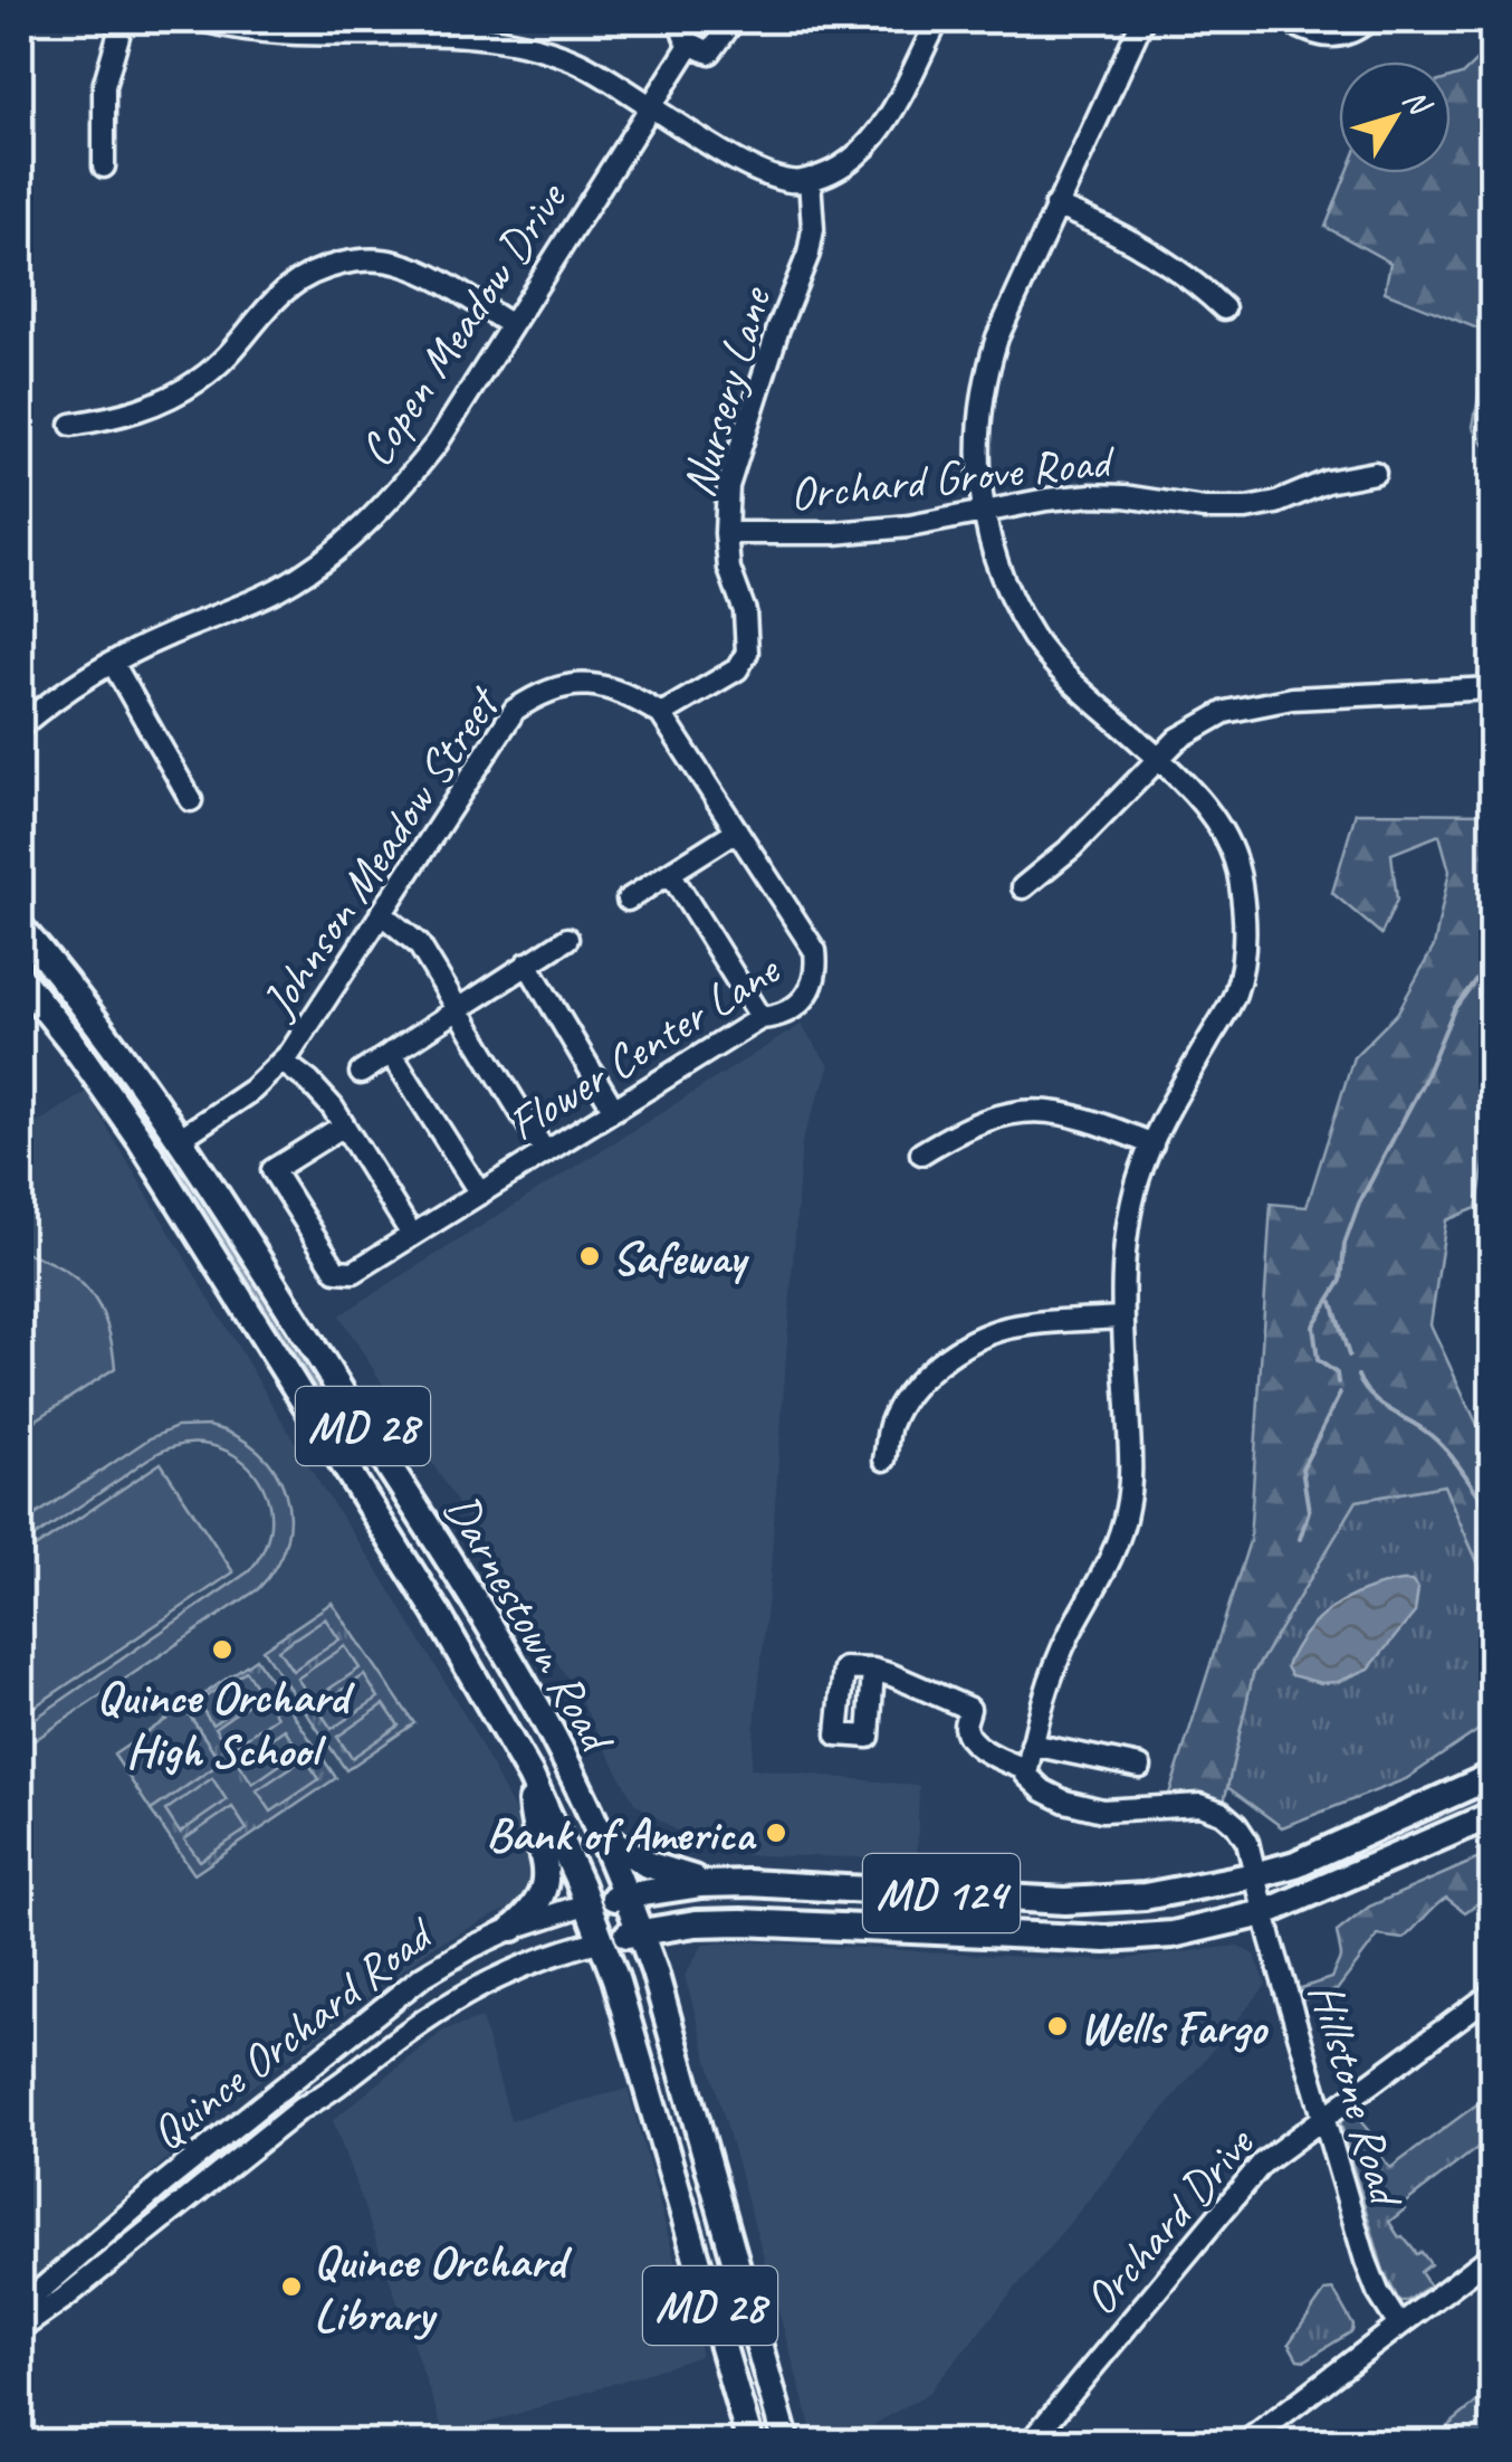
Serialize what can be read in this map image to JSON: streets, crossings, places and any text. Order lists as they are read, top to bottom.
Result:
{
  "streets": {
    "main road": [
      "MD 28",
      "Darnestown Road",
      "MD 124",
      "Quince Orchard Road"
    ],
    "street": [
      "Copen Meadow Drive",
      "Nursery Lane",
      "Orchard Grove Road",
      "Johnson Meadow Street",
      "Flower Center Lane",
      "Hillstone Road",
      "Orchard Drive"
    ]
  },
  "crossings": [
    ["Nursery Lane", "Orchard Grove Road"],
    ["Nursery Lane", "Johnson Meadow Street"],
    ["Nursery Lane", "Flower Center Lane"],
    ["Johnson Meadow Street", "Flower Center Lane"],
    ["Johnson Meadow Street", "Darnestown Road"],
    ["Darnestown Road", "Quince Orchard Road"],
    ["Quince Orchard Road", "Hillstone Road"],
    ["Hillstone Road", "Orchard Drive"]
  ],
  "places": [
    "Safeway",
    "Quince Orchard High School",
    "Bank of America",
    "Wells Fargo",
    "Quince Orchard Library"
  ],
  "north": "top right"
}
